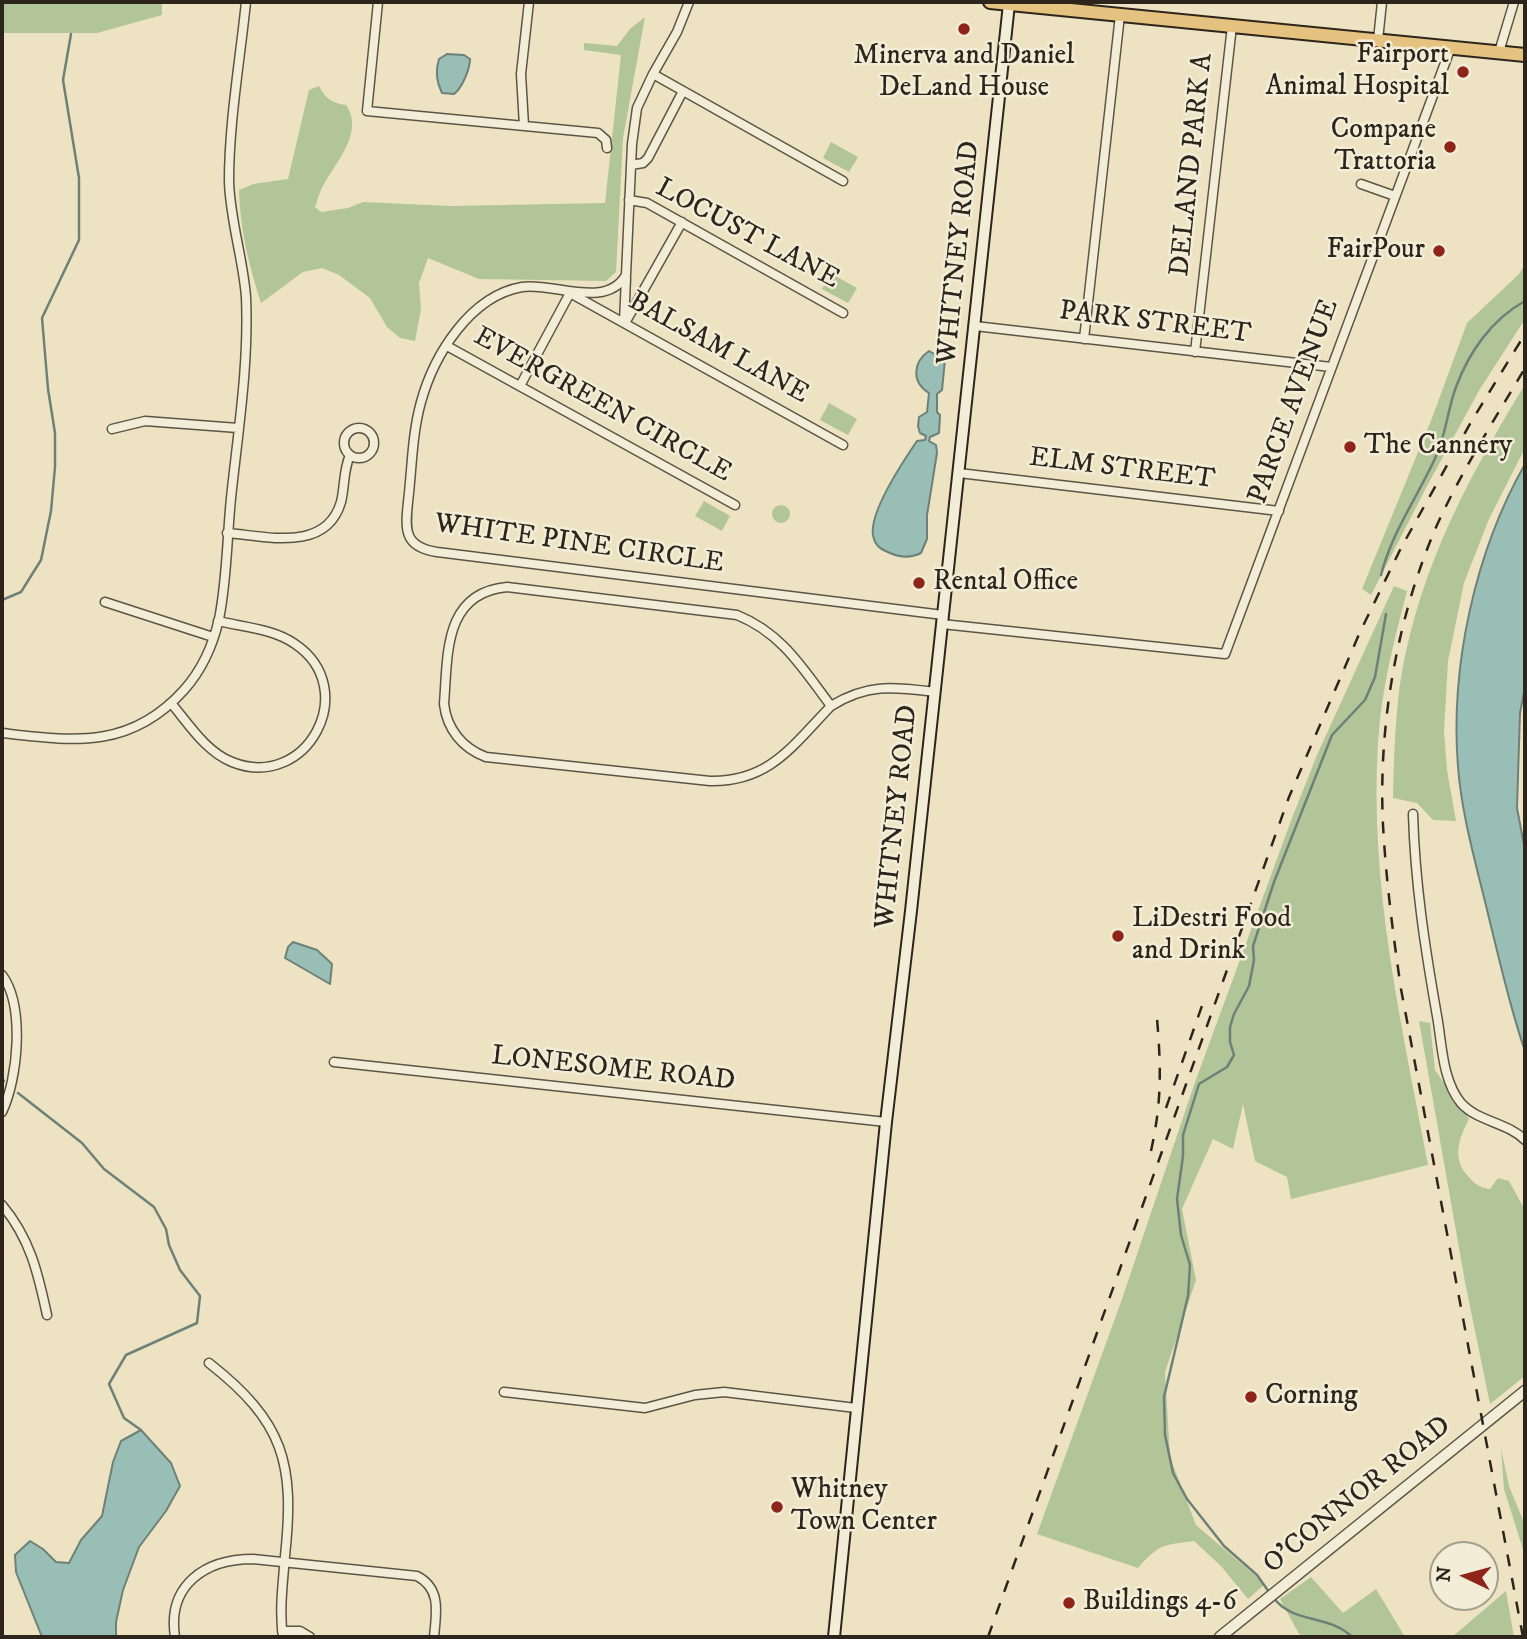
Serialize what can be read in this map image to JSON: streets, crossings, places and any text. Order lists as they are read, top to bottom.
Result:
{
  "streets": {
    "main road": ["WHITNEY ROAD"],
    "street": [
      "DELAND PARK A",
      "LOCUST LANE",
      "PARK STREET",
      "BALSAM LANE",
      "PARCE AVENUE",
      "EVERGREEN CIRCLE",
      "ELM STREET",
      "WHITE PINE CIRCLE",
      "LONESOME ROAD",
      "O'CONNOR ROAD"
    ]
  },
  "crossings": [
    ["DELAND PARK A", "PARK STREET"],
    ["WHITNEY ROAD", "PARK STREET"],
    ["WHITNEY ROAD", "PARCE AVENUE"],
    ["WHITNEY ROAD", "ELM STREET"],
    ["WHITNEY ROAD", "WHITE PINE CIRCLE"],
    ["WHITNEY ROAD", "LONESOME ROAD"],
    ["PARK STREET", "PARCE AVENUE"],
    ["BALSAM LANE", "WHITE PINE CIRCLE"],
    ["PARCE AVENUE", "ELM STREET"],
    ["PARCE AVENUE", "WHITE PINE CIRCLE"],
    ["EVERGREEN CIRCLE", "WHITE PINE CIRCLE"]
  ],
  "places": [
    "Minerva and Daniel DeLand House",
    "Fairport Animal Hospital",
    "Compane Trattoria",
    "FairPour",
    "The Cannery",
    "Rental Office",
    "LiDestri Food and Drink",
    "Corning",
    "Whitney Town Center",
    "Buildings 4-6"
  ],
  "north": "left"
}
